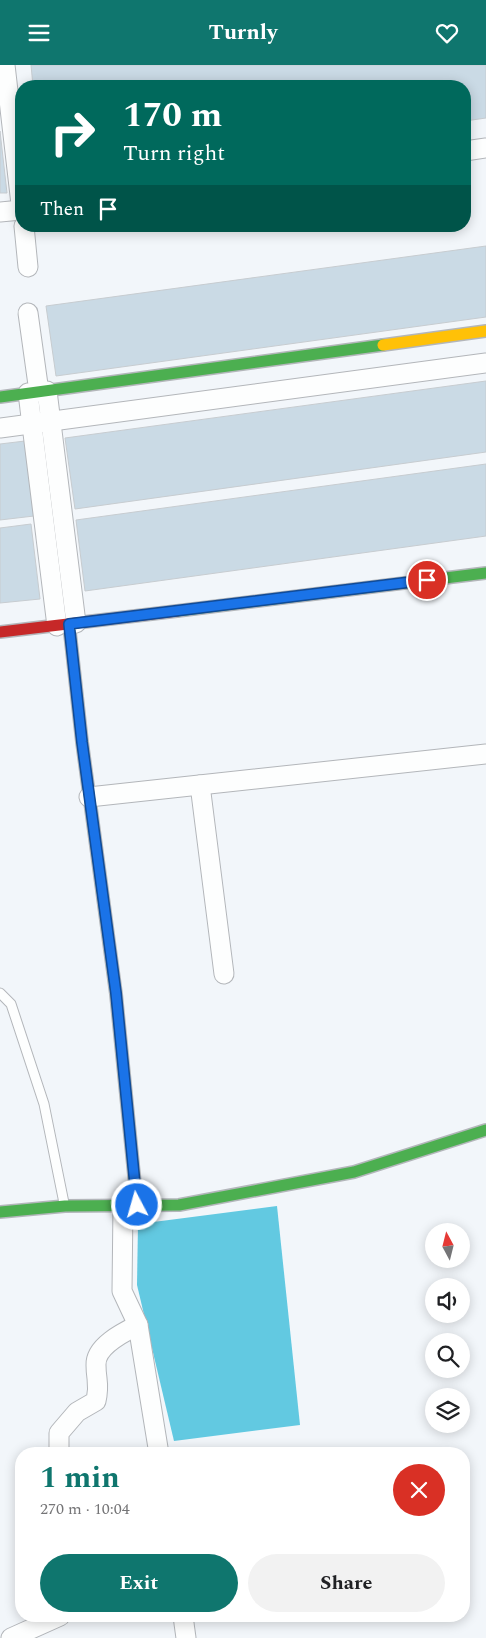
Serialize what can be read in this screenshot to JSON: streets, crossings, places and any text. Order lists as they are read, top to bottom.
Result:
{
  "north": "top",
  "page": {
    "header": "Turnly",
    "turn": ["170 m", "Turn right"],
    "then": "Then",
    "heading": ["1 min", "270 m · 10:04"],
    "buttons": ["Exit", "Share"]
  }
}
